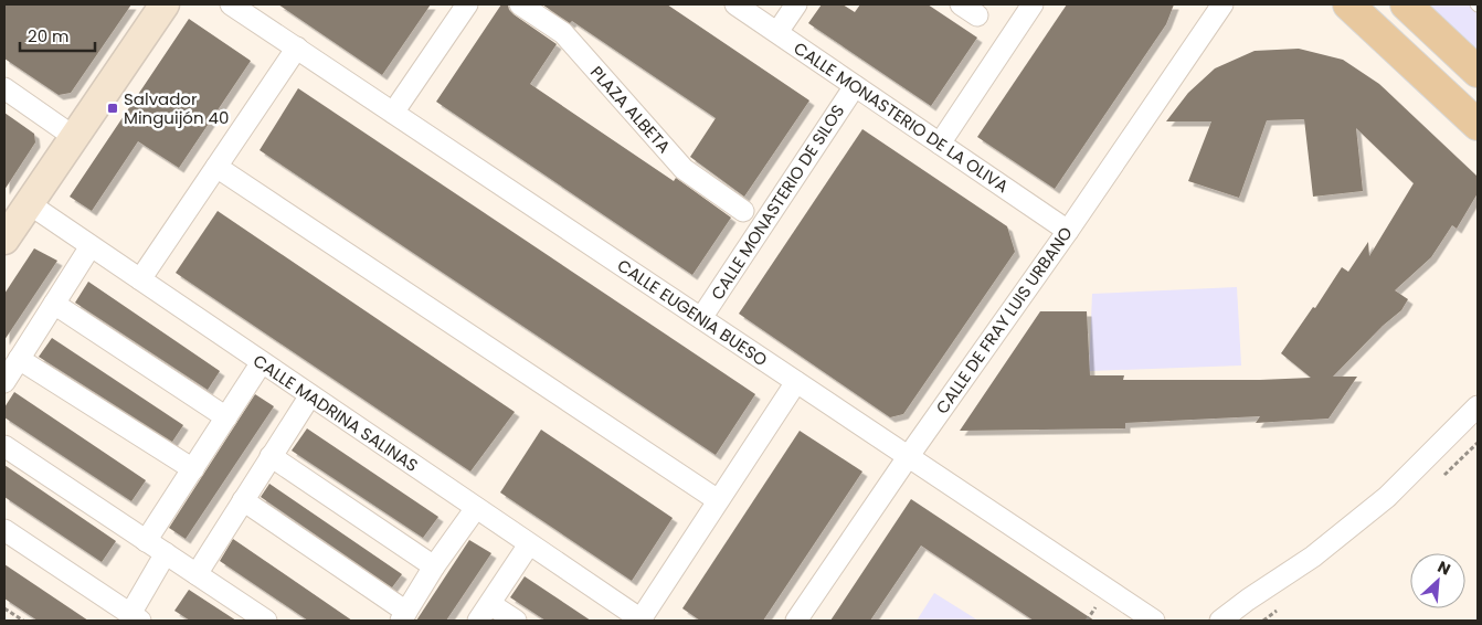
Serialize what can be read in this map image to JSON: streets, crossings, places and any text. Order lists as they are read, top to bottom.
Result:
{
  "streets": {
    "street": [
      "PLAZA ALBETA",
      "CALLE MONASTERIO DE LA OLIVA",
      "CALLE MONASTERIO DE SILOS",
      "CALLE EUGENIA BUESO",
      "CALLE DE FRAY LUIS URBANO",
      "CALLE MADRINA SALINAS"
    ]
  },
  "crossings": [
    ["CALLE MONASTERIO DE LA OLIVA", "CALLE MONASTERIO DE SILOS"],
    ["CALLE MONASTERIO DE LA OLIVA", "CALLE DE FRAY LUIS URBANO"],
    ["CALLE MONASTERIO DE SILOS", "CALLE EUGENIA BUESO"],
    ["CALLE EUGENIA BUESO", "CALLE DE FRAY LUIS URBANO"]
  ],
  "places": {
    "transit": ["Salvador Minguijón 40"]
  },
  "scale_bar": "20 m",
  "north": "top right"
}
